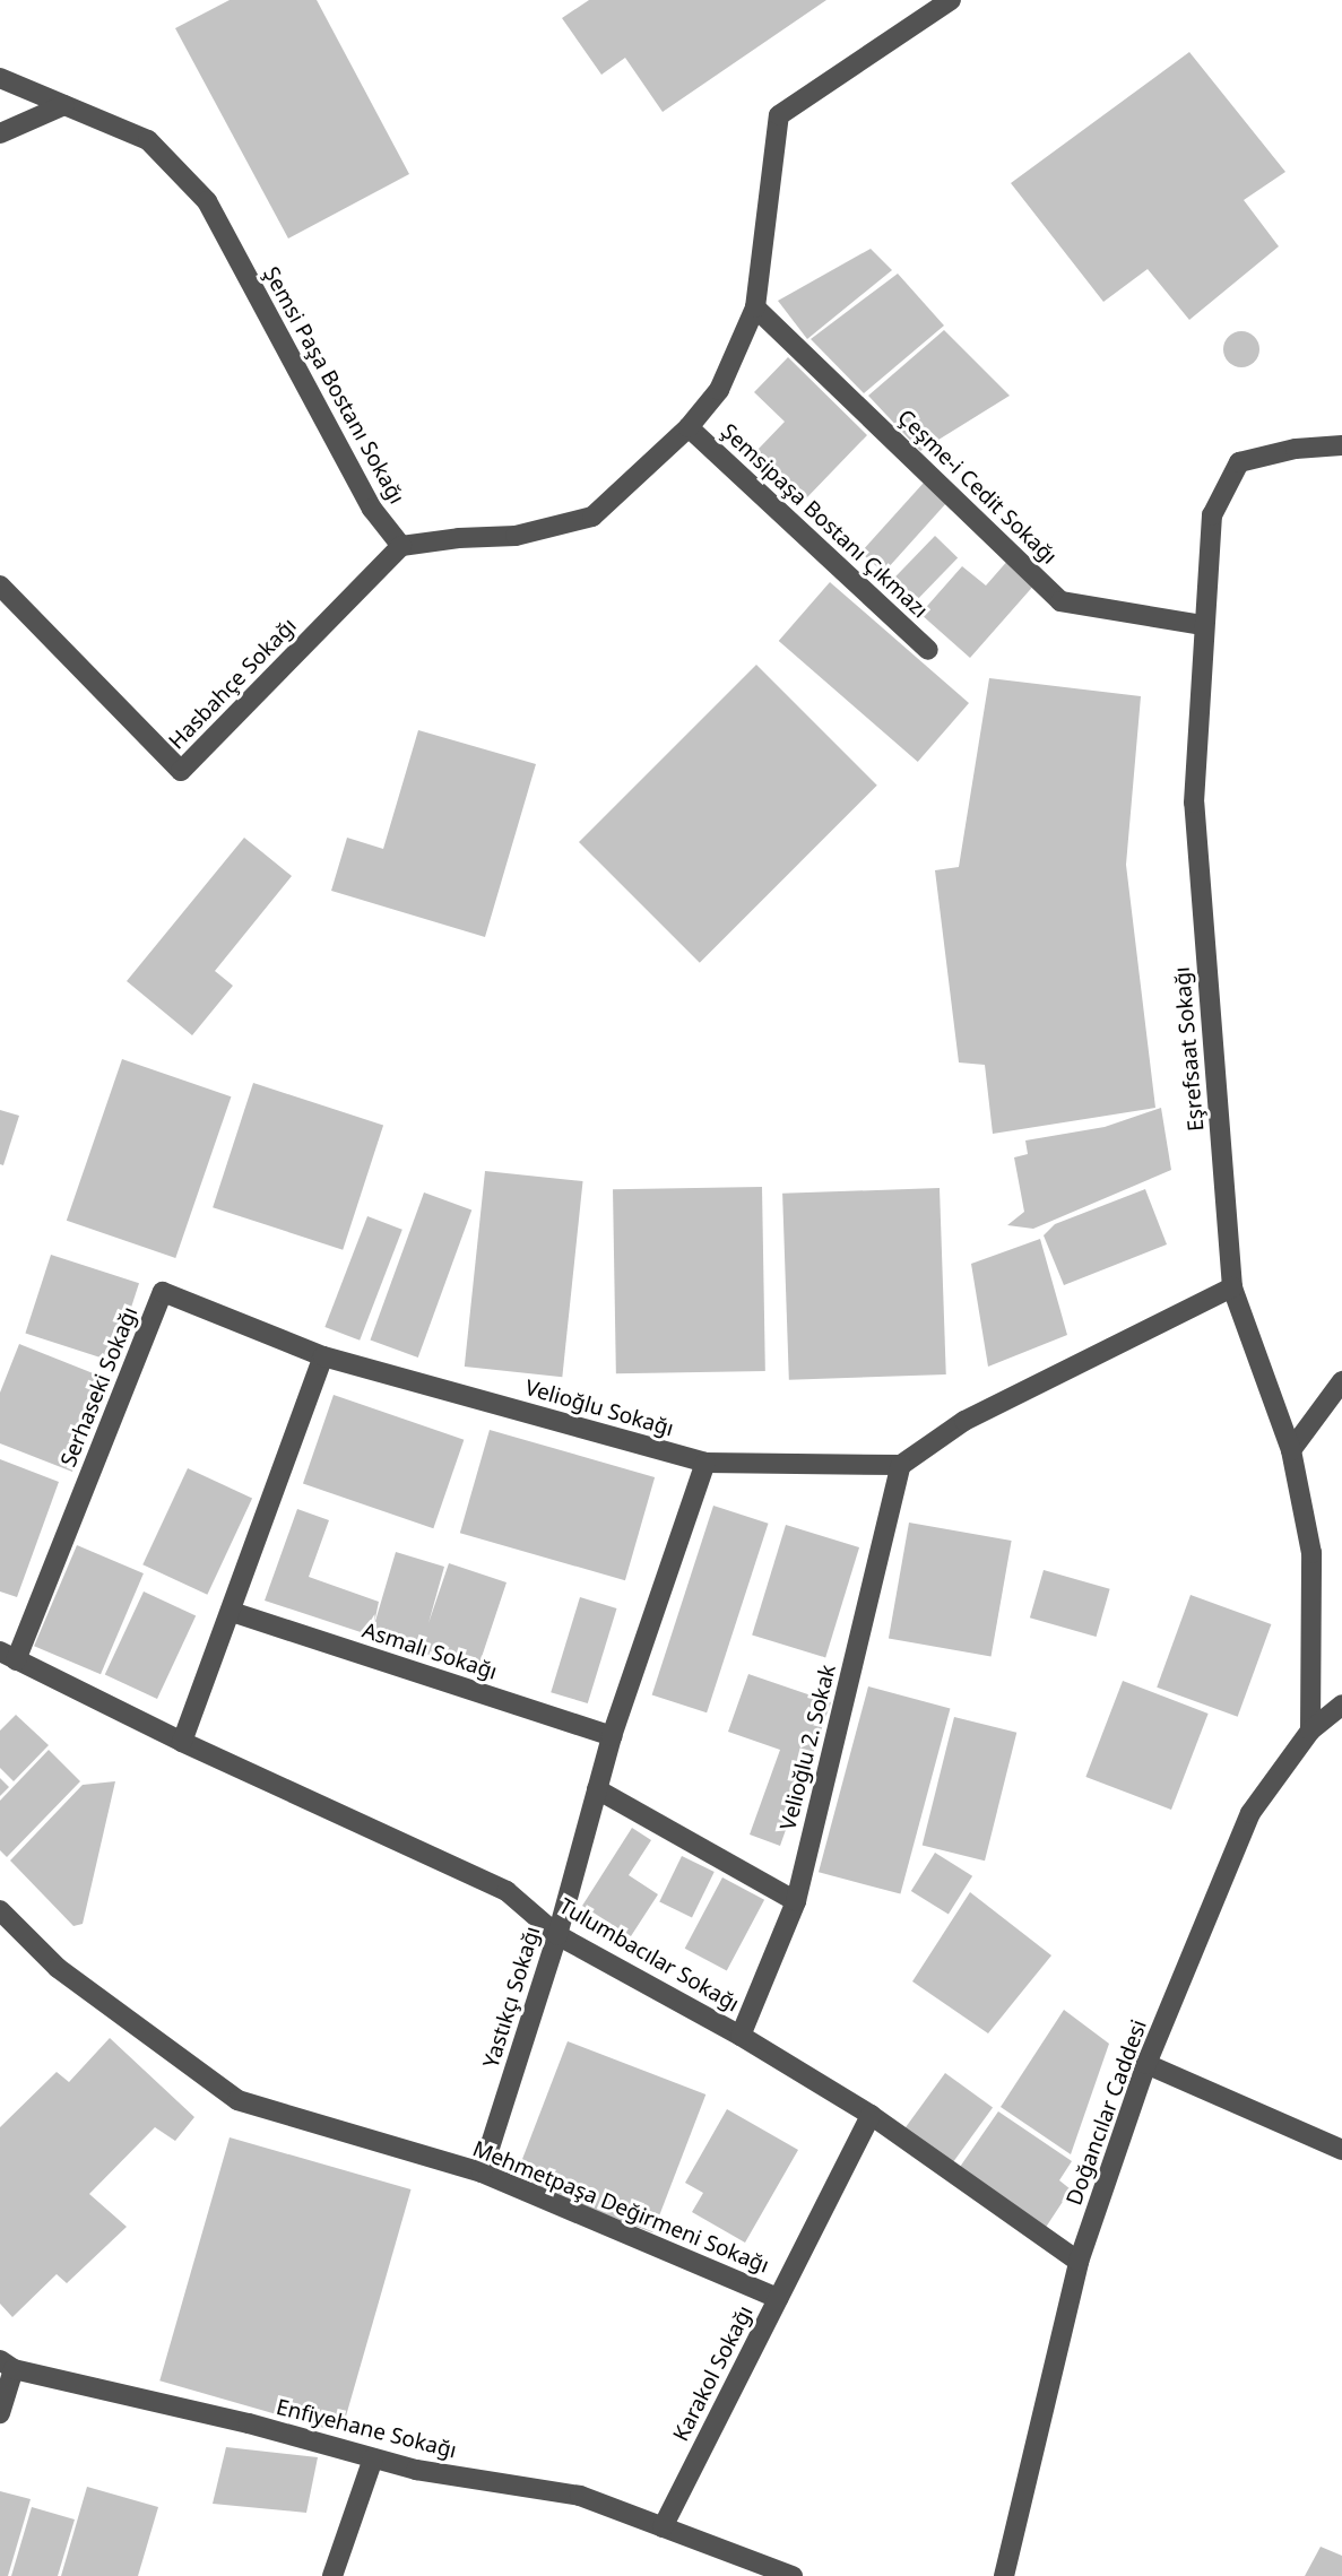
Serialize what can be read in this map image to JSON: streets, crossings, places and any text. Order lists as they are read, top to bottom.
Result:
{
  "streets": {
    "street": [
      "Şemsi Paşa Bostanı Sokağı",
      "Çeşme-i Cedit Sokağı",
      "Şemsipaşa Bostanı Çıkmazı",
      "Hasbahçe Sokağı",
      "Eşrefsaat Sokağı",
      "Serhaseki Sokağı",
      "Velioğlu Sokağı",
      "Asmalı Sokağı",
      "Velioğlu 2. Sokak",
      "Tulumbacılar Sokağı",
      "Yastıkçı Sokağı",
      "Doğancılar Caddesi",
      "Mehmetpaşa Değirmeni Sokağı",
      "Karakol Sokağı",
      "Enfiyehane Sokağı"
    ]
  },
  "crossings": [
    ["Şemsi Paşa Bostanı Sokağı", "Hasbahçe Sokağı"],
    ["Çeşme-i Cedit Sokağı", "Eşrefsaat Sokağı"],
    ["Eşrefsaat Sokağı", "Doğancılar Caddesi"],
    ["Serhaseki Sokağı", "Velioğlu Sokağı"],
    ["Serhaseki Sokağı", "Tulumbacılar Sokağı"],
    ["Velioğlu Sokağı", "Velioğlu 2. Sokak"],
    ["Velioğlu Sokağı", "Yastıkçı Sokağı"],
    ["Asmalı Sokağı", "Yastıkçı Sokağı"],
    ["Velioğlu 2. Sokak", "Tulumbacılar Sokağı"],
    ["Tulumbacılar Sokağı", "Yastıkçı Sokağı"],
    ["Tulumbacılar Sokağı", "Doğancılar Caddesi"],
    ["Tulumbacılar Sokağı", "Karakol Sokağı"],
    ["Yastıkçı Sokağı", "Mehmetpaşa Değirmeni Sokağı"],
    ["Mehmetpaşa Değirmeni Sokağı", "Karakol Sokağı"],
    ["Karakol Sokağı", "Enfiyehane Sokağı"]
  ]
}
